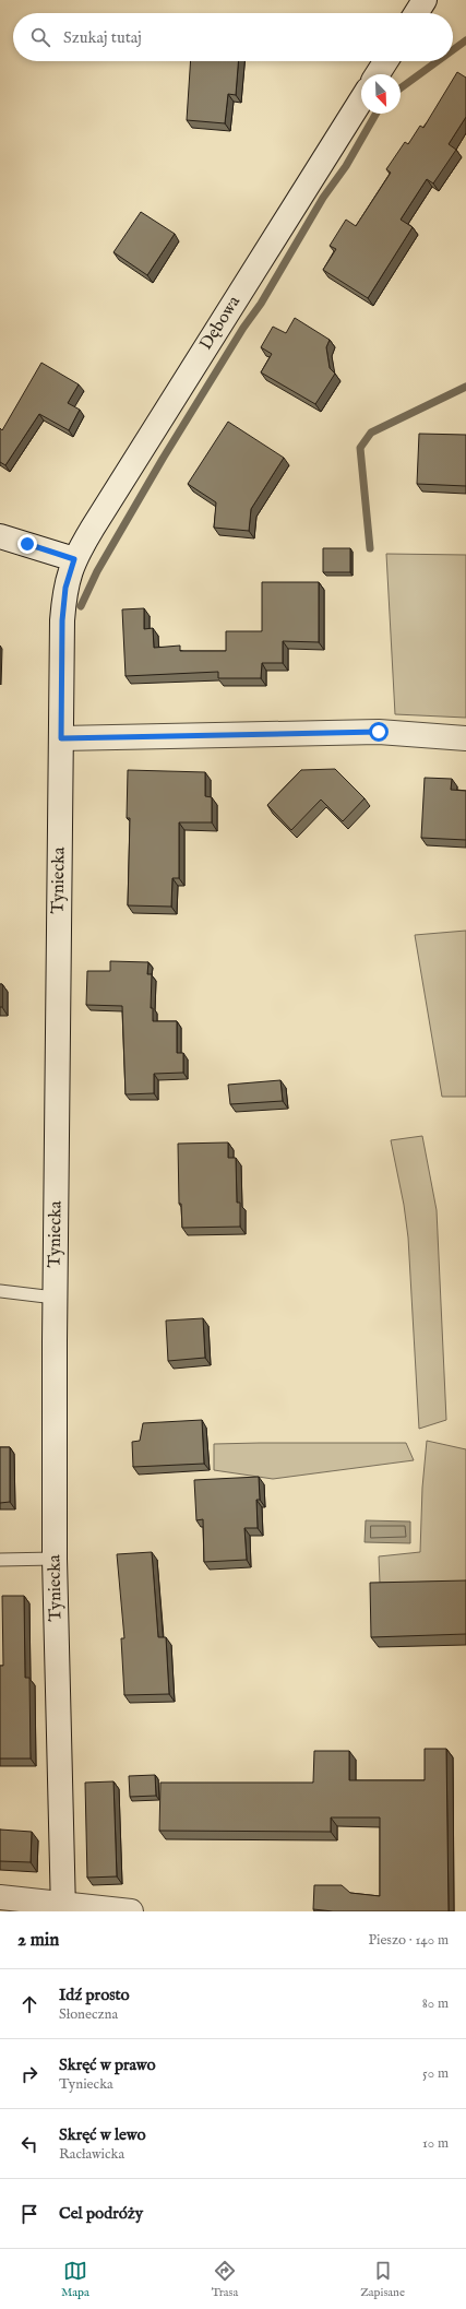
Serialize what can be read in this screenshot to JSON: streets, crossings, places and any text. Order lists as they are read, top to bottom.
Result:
{
  "streets": {
    "street": ["Dębowa", "Tyniecka"]
  },
  "crossings": [
    ["Dębowa", "Tyniecka"]
  ],
  "north": "bottom right",
  "page": {
    "search": "Szukaj tutaj",
    "heading": ["2 min", "Pieszo · 140 m"],
    "list": [
      ["Idź prosto", "Słoneczna", "80 m"],
      ["Skręć w prawo", "Tyniecka", "50 m"],
      ["Skręć w lewo", "Racławicka", "10 m"],
      "Cel podróży"
    ],
    "nav": ["Mapa", "Trasa", "Zapisane"]
  }
}
